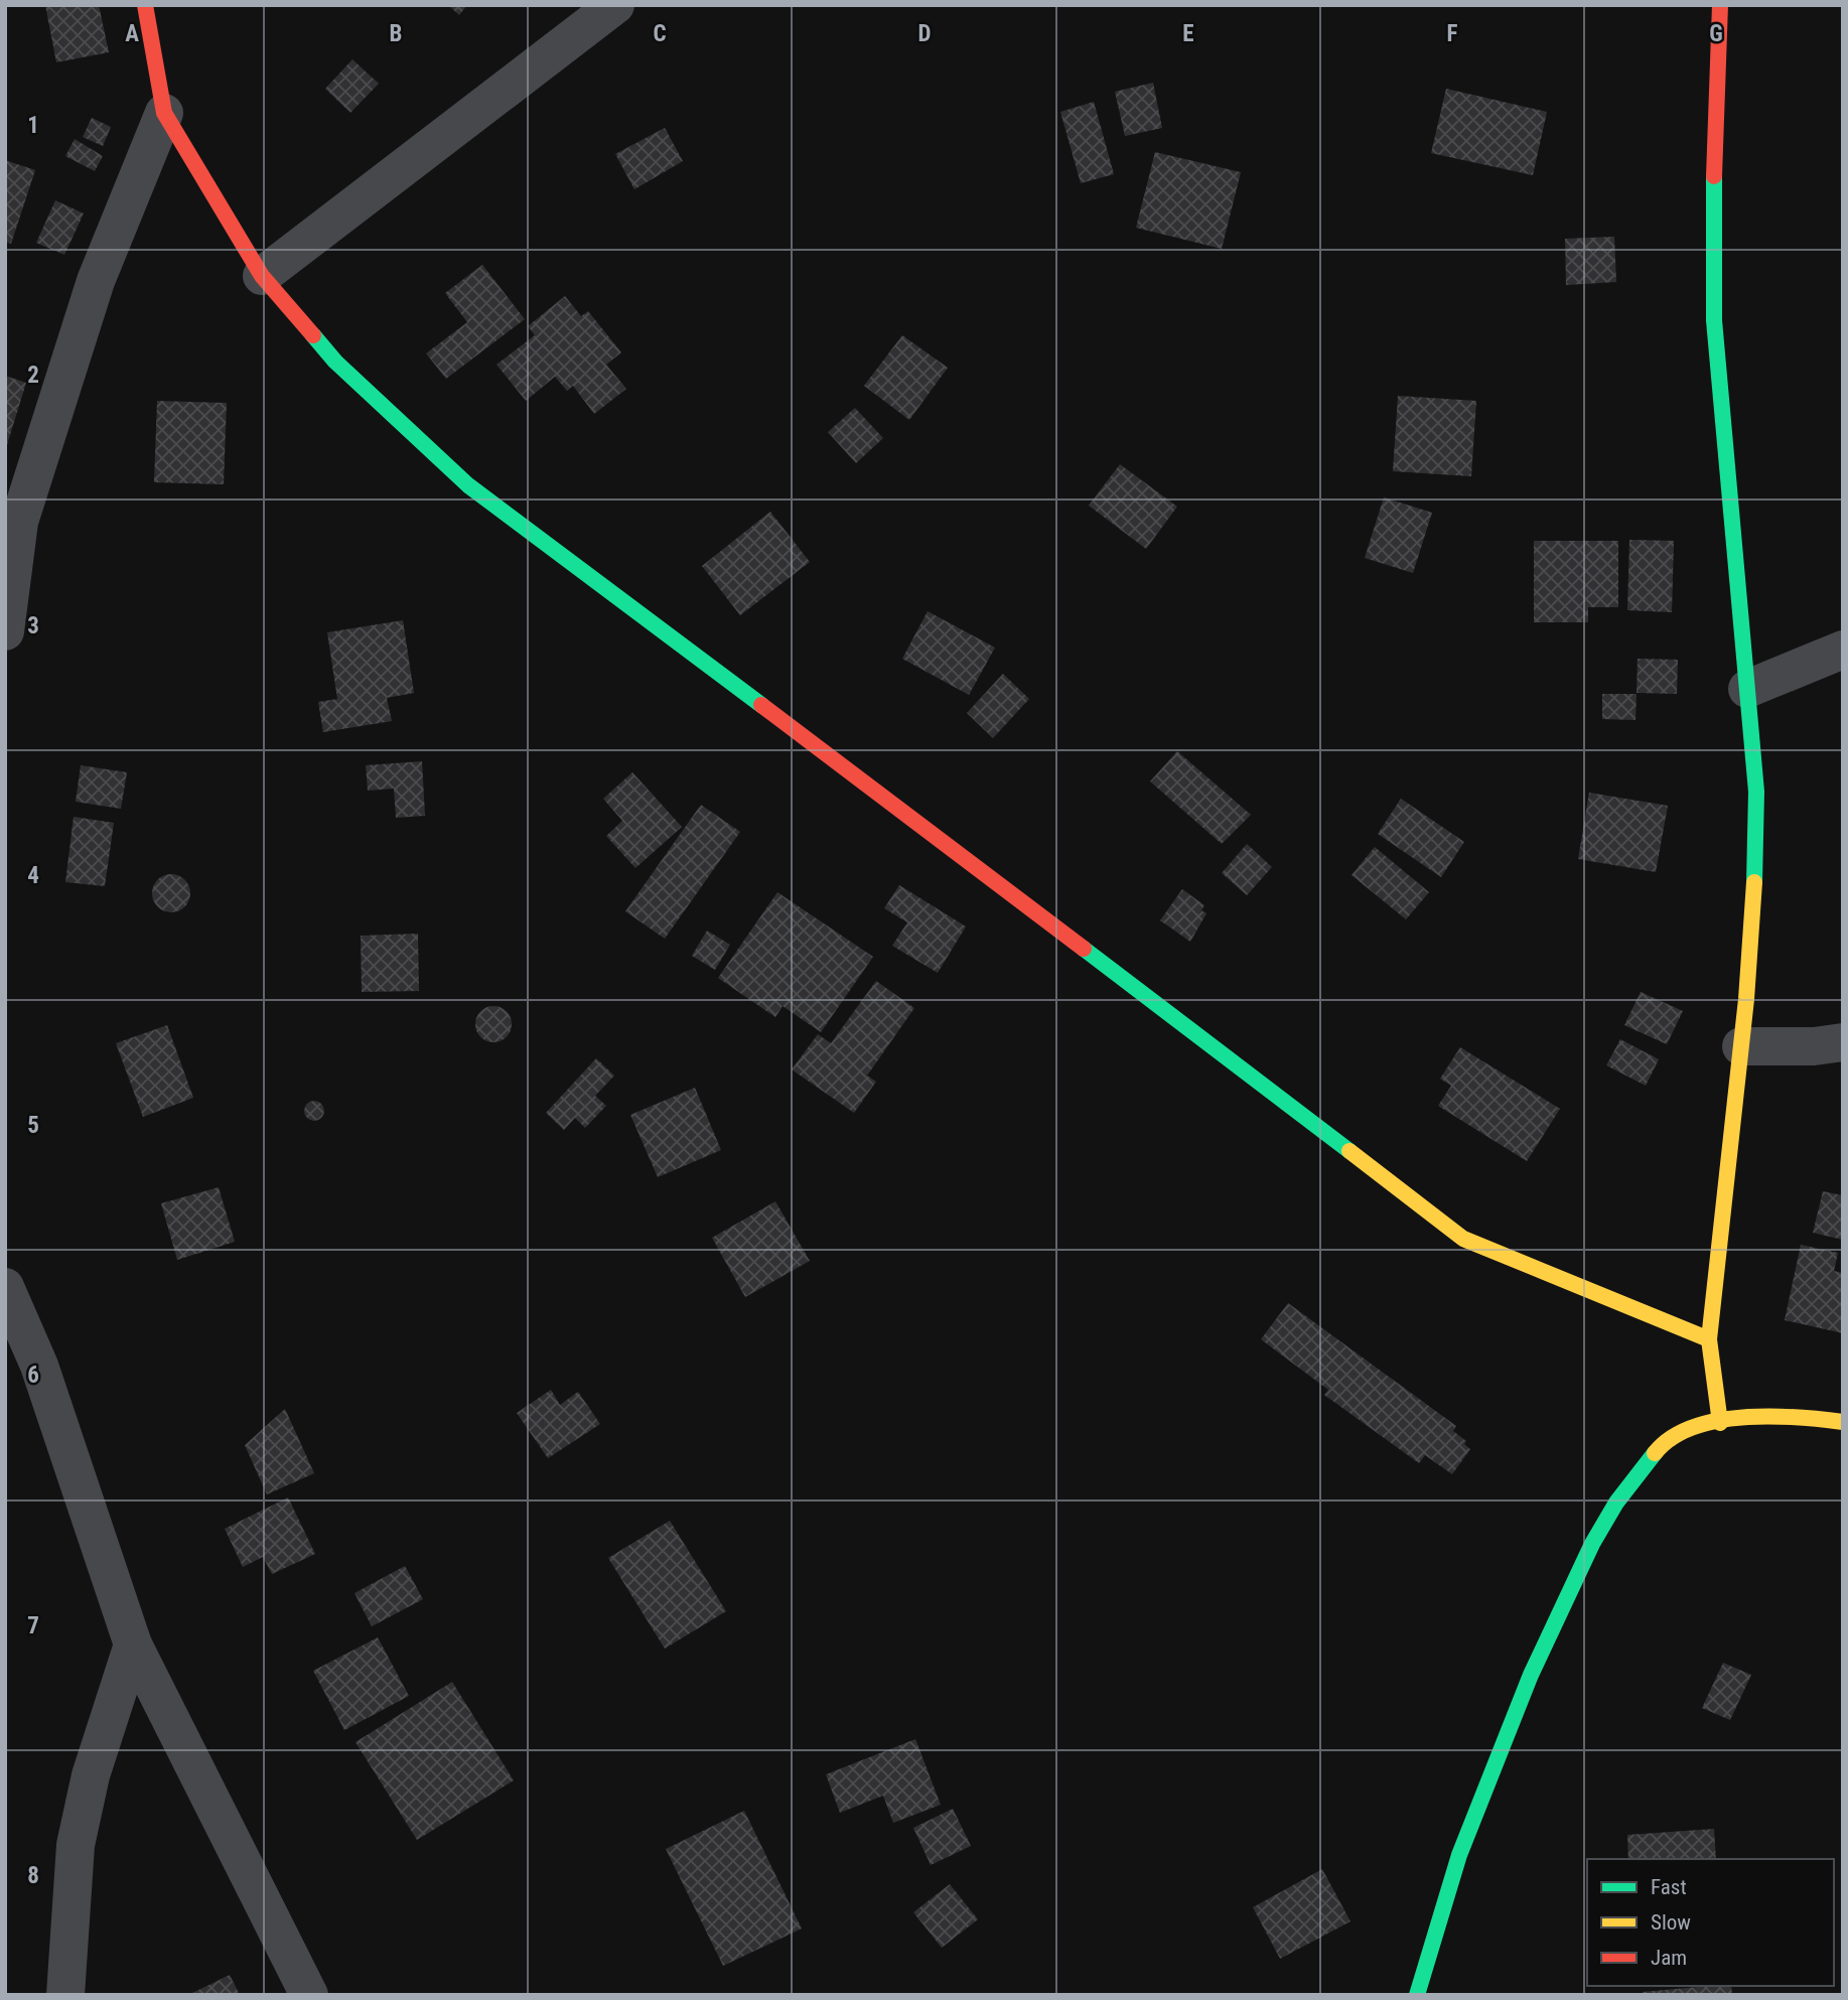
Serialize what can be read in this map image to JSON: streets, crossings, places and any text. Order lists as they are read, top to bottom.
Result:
{
  "legend": ["Fast", "Slow", "Jam"],
  "grid": {
    "columns": [
      "A",
      "B",
      "C",
      "D",
      "E",
      "F",
      "G"
    ],
    "rows": [
      "1",
      "2",
      "3",
      "4",
      "5",
      "6",
      "7",
      "8"
    ]
  }
}
